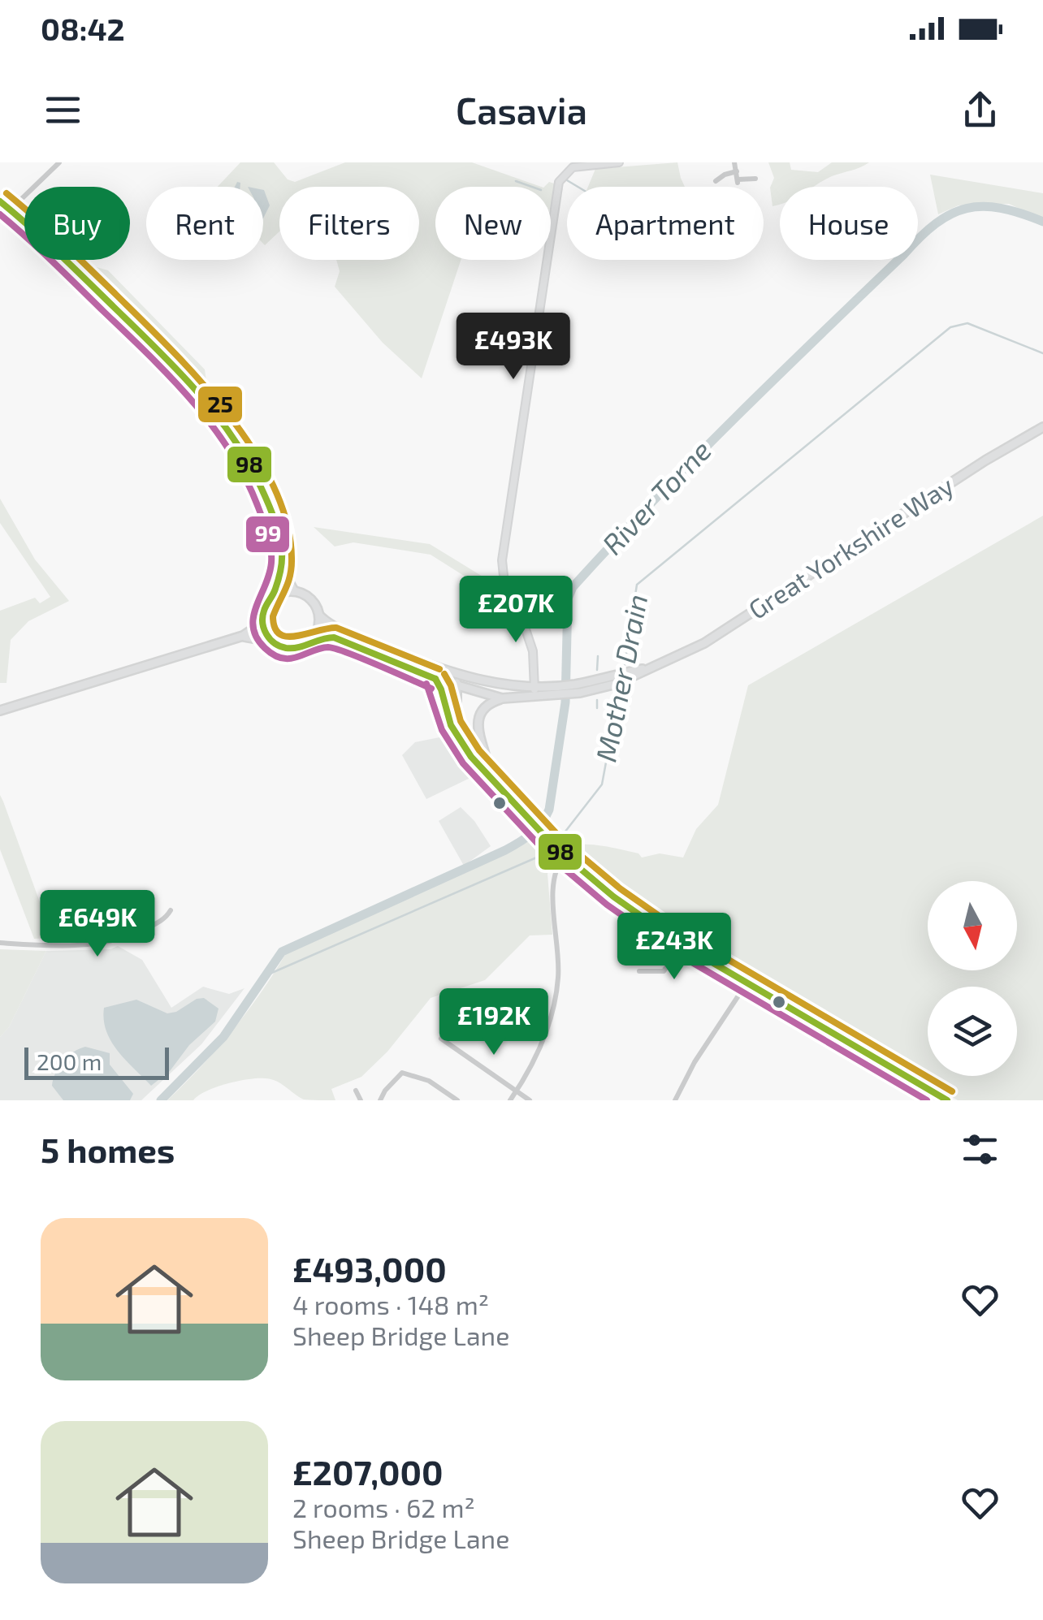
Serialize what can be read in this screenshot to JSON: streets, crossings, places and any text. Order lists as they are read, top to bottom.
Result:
{
  "streets": {
    "highway": ["Great Yorkshire Way"]
  },
  "water": ["River Torne", "Mother Drain"],
  "lines": ["transit line 25", "transit line 98", "transit line 99"],
  "scale_bar": "200 m",
  "north": "bottom",
  "page": {
    "status": "08:42",
    "header": "Casavia",
    "chip": [
      "Buy",
      "Rent",
      "Filters",
      "New",
      "Apartment",
      "House"
    ],
    "price": [
      "£493K",
      "£207K",
      "£649K",
      "£243K",
      "£192K"
    ],
    "scale": "200 m",
    "heading": "5 homes",
    "list": [
      {
        "name": "£493,000",
        "note": "4 rooms · 148 m² · Sheep Bridge Lane"
      },
      {
        "name": "£207,000",
        "note": "2 rooms · 62 m² · Sheep Bridge Lane"
      }
    ]
  }
}
